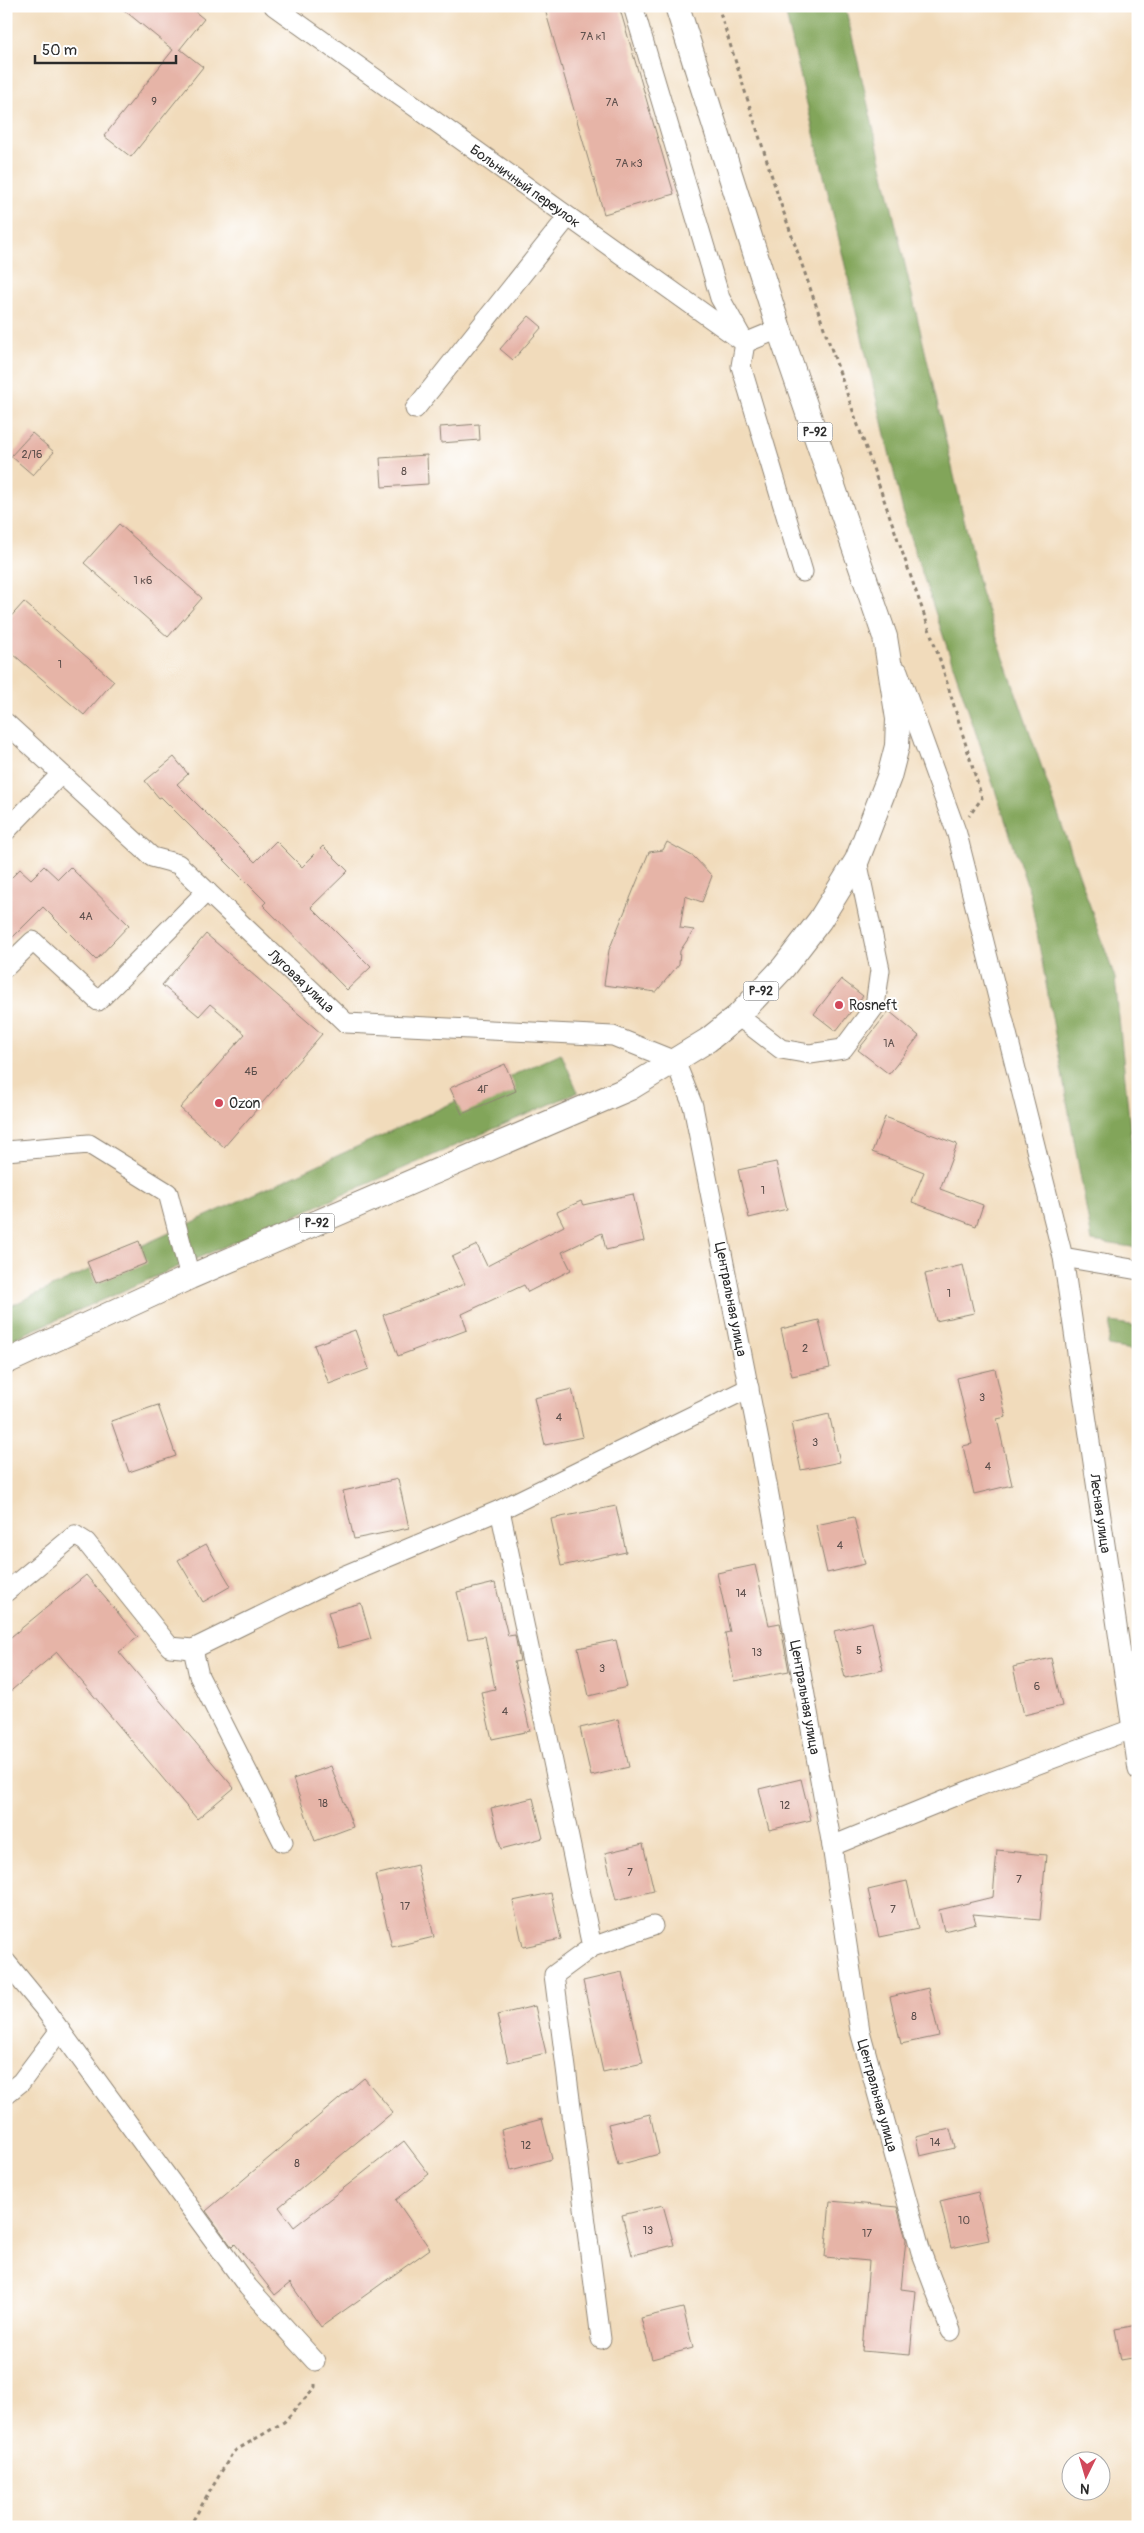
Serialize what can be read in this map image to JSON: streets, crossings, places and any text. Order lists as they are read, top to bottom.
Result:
{
  "streets": {
    "main road": ["Р-92"],
    "street": [
      "Больничный переулок",
      "Луговая улица",
      "Центральная улица",
      "Лесная улица"
    ]
  },
  "crossings": [
    ["Р-92", "Луговая улица"],
    ["Р-92", "Центральная улица"],
    ["Р-92", "Лесная улица"],
    ["Луговая улица", "Центральная улица"]
  ],
  "places": ["Rosneft", "Ozon"],
  "house_numbers": [
    "7А к1",
    "9",
    "7А",
    "7А к3",
    "2/16",
    "8",
    "1 к6",
    "1",
    "4А",
    "1А",
    "4Б",
    "4Г",
    "1",
    "1",
    "2",
    "3",
    "4",
    "3",
    "4",
    "4",
    "14",
    "5",
    "13",
    "3",
    "6",
    "4",
    "18",
    "12",
    "7",
    "7",
    "17",
    "7",
    "8",
    "14",
    "12",
    "8",
    "10",
    "13",
    "17"
  ],
  "scale_bar": "50 m",
  "north": "bottom"
}
